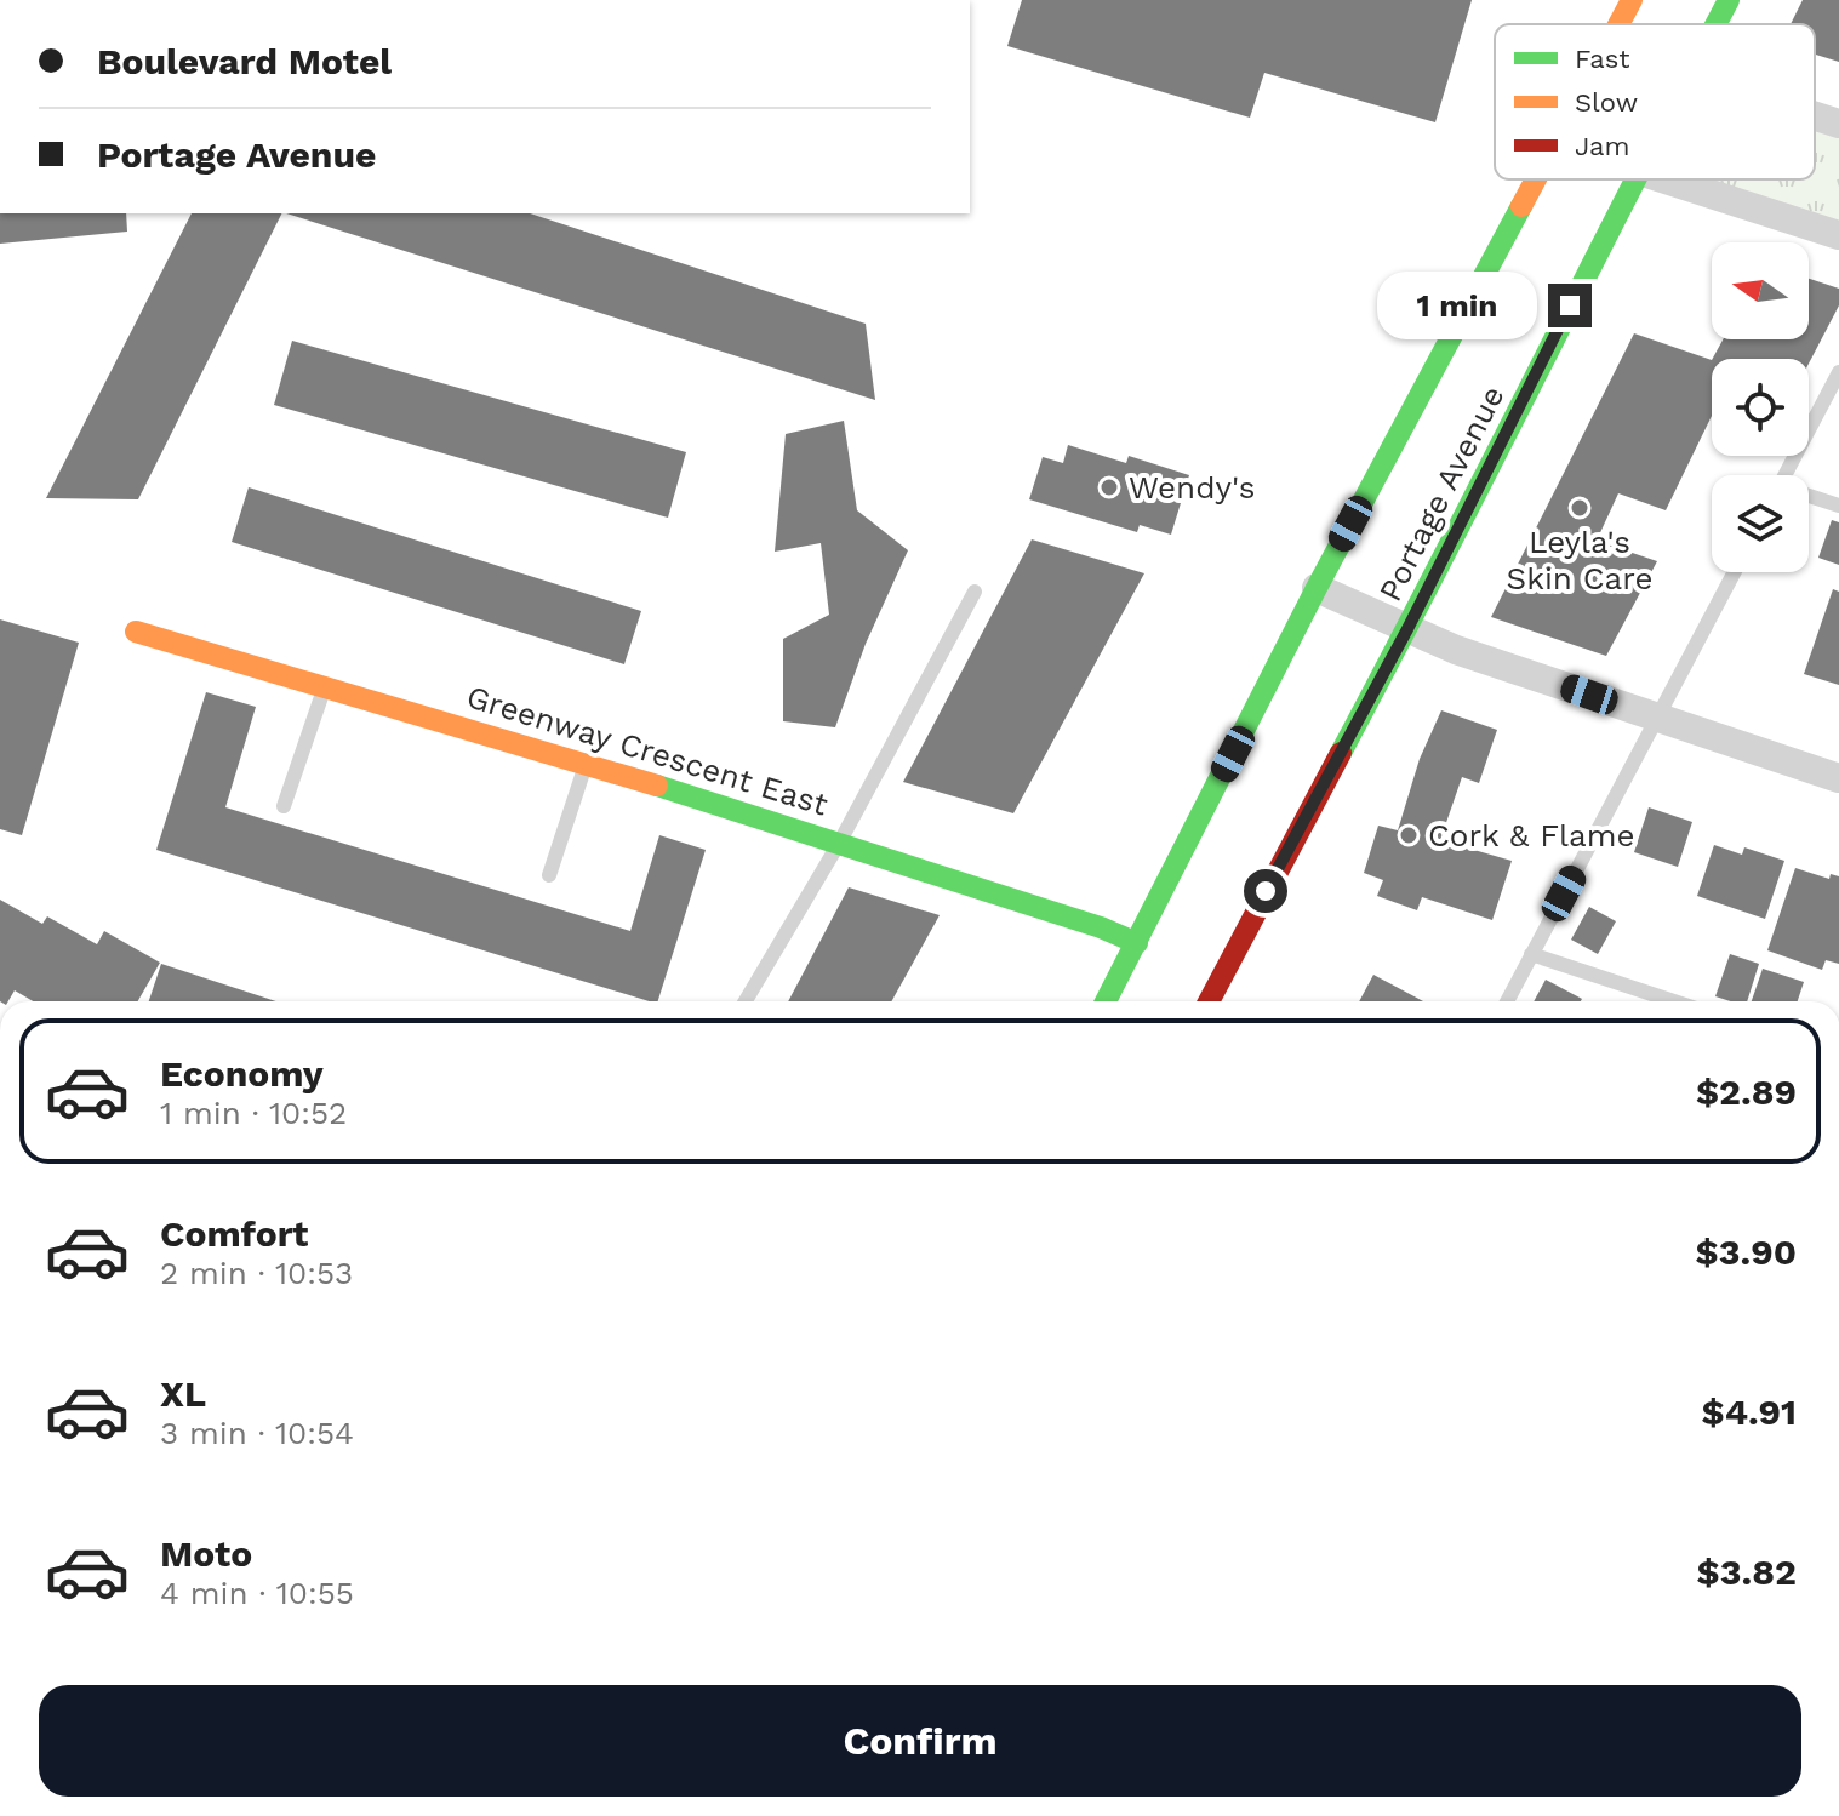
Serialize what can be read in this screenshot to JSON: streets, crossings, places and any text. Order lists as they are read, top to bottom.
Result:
{
  "streets": {
    "main road": ["Portage Avenue", "Greenway Crescent East"]
  },
  "crossings": [
    ["Portage Avenue", "Greenway Crescent East"]
  ],
  "places": ["Wendy's", "Leyla's Skin Care", "Cork & Flame"],
  "legend": ["Fast", "Slow", "Jam"],
  "north": "left",
  "page": {
    "banner": ["Boulevard Motel", "Portage Avenue"],
    "bubble": "1 min",
    "list": [
      {
        "name": "Economy",
        "note": "1 min · 10:52",
        "value": "$2.89"
      },
      {
        "name": "Comfort",
        "note": "2 min · 10:53",
        "value": "$3.90"
      },
      {
        "name": "XL",
        "note": "3 min · 10:54",
        "value": "$4.91"
      },
      {
        "name": "Moto",
        "note": "4 min · 10:55",
        "value": "$3.82"
      }
    ],
    "buttons": "Confirm"
  }
}
